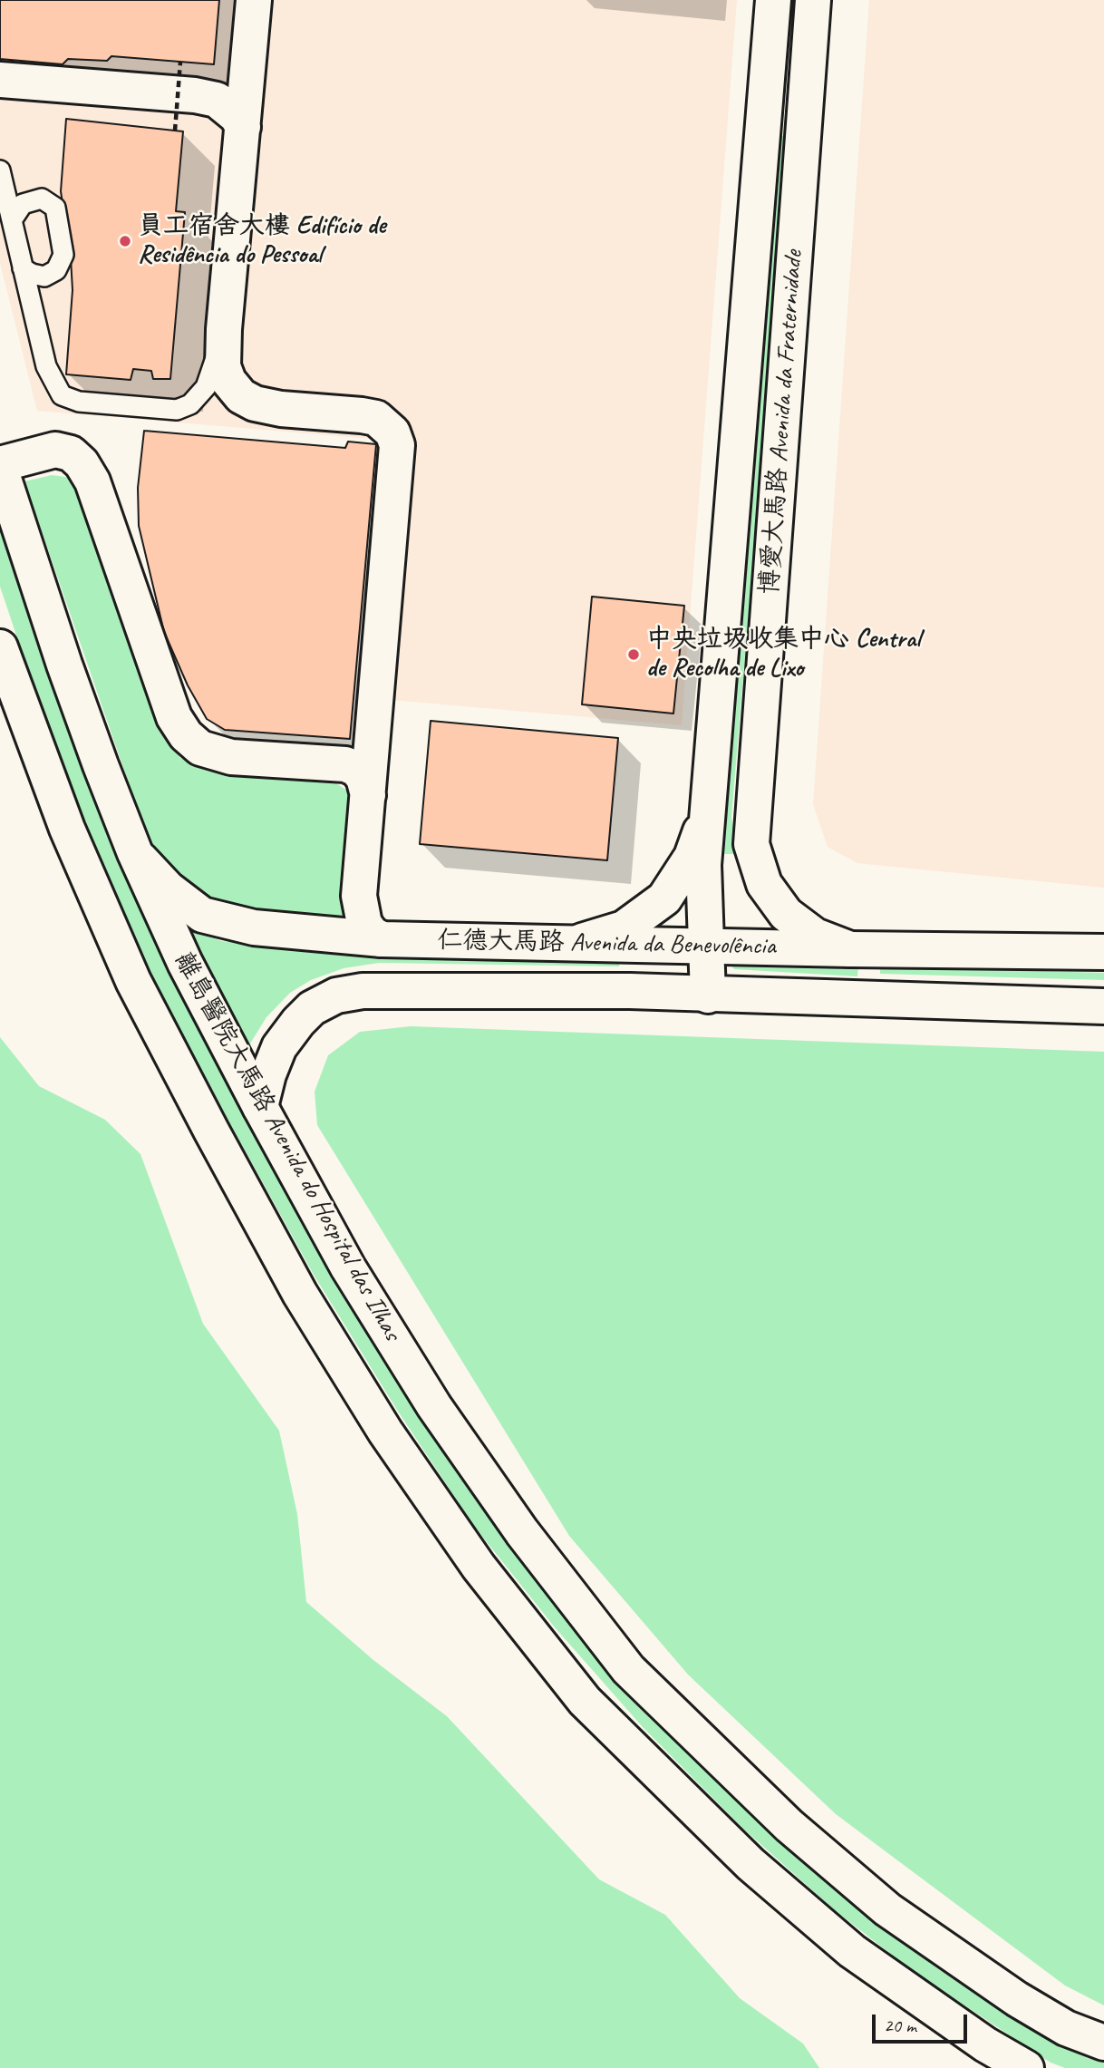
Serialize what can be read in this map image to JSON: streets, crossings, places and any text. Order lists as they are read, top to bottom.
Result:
{
  "streets": {
    "main road": ["博愛大馬路 Avenida da Fraternidade", "仁德大馬路 Avenida da Benevolência", "離島醫院大馬路 Avenida do Hospital das Ilhas"]
  },
  "crossings": [
    ["博愛大馬路 Avenida da Fraternidade", "仁德大馬路 Avenida da Benevolência"],
    ["仁德大馬路 Avenida da Benevolência", "離島醫院大馬路 Avenida do Hospital das Ilhas"]
  ],
  "places": ["員工宿舍大樓 Edifício de Residência do Pessoal", "中央垃圾收集中心 Central de Recolha de Lixo"],
  "scale_bar": "20 m"
}
